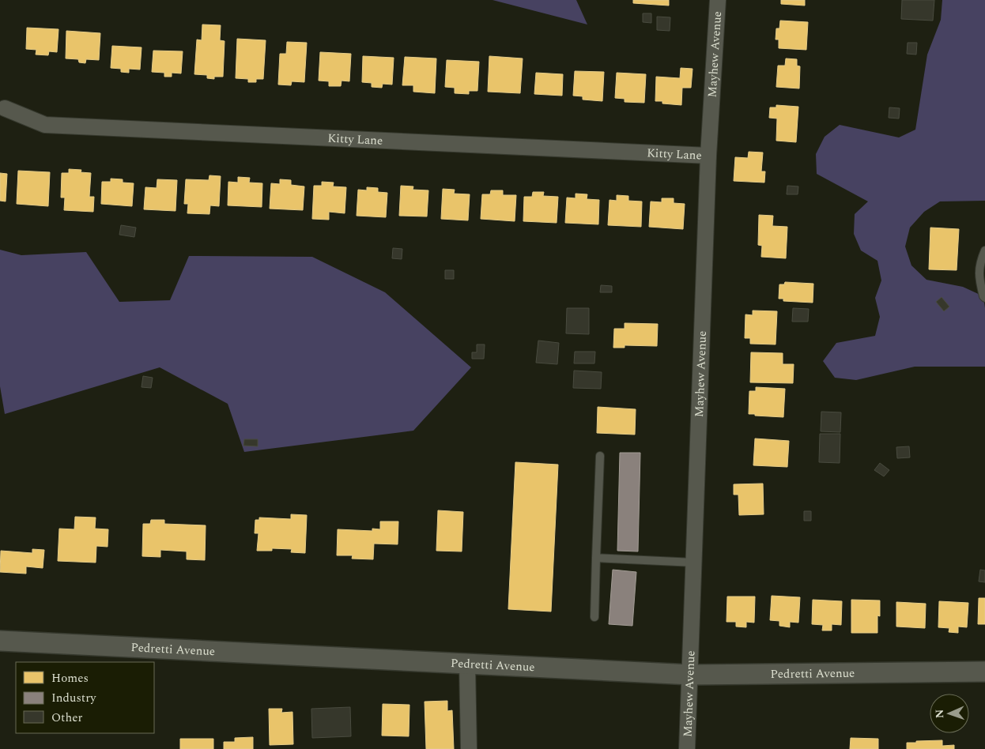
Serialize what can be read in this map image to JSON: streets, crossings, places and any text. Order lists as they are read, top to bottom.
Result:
{
  "streets": {
    "street": ["Mayhew Avenue", "Kitty Lane", "Pedretti Avenue"]
  },
  "crossings": [
    ["Mayhew Avenue", "Kitty Lane"],
    ["Mayhew Avenue", "Pedretti Avenue"]
  ],
  "legend": ["Homes", "Industry", "Other"],
  "north": "left"
}
